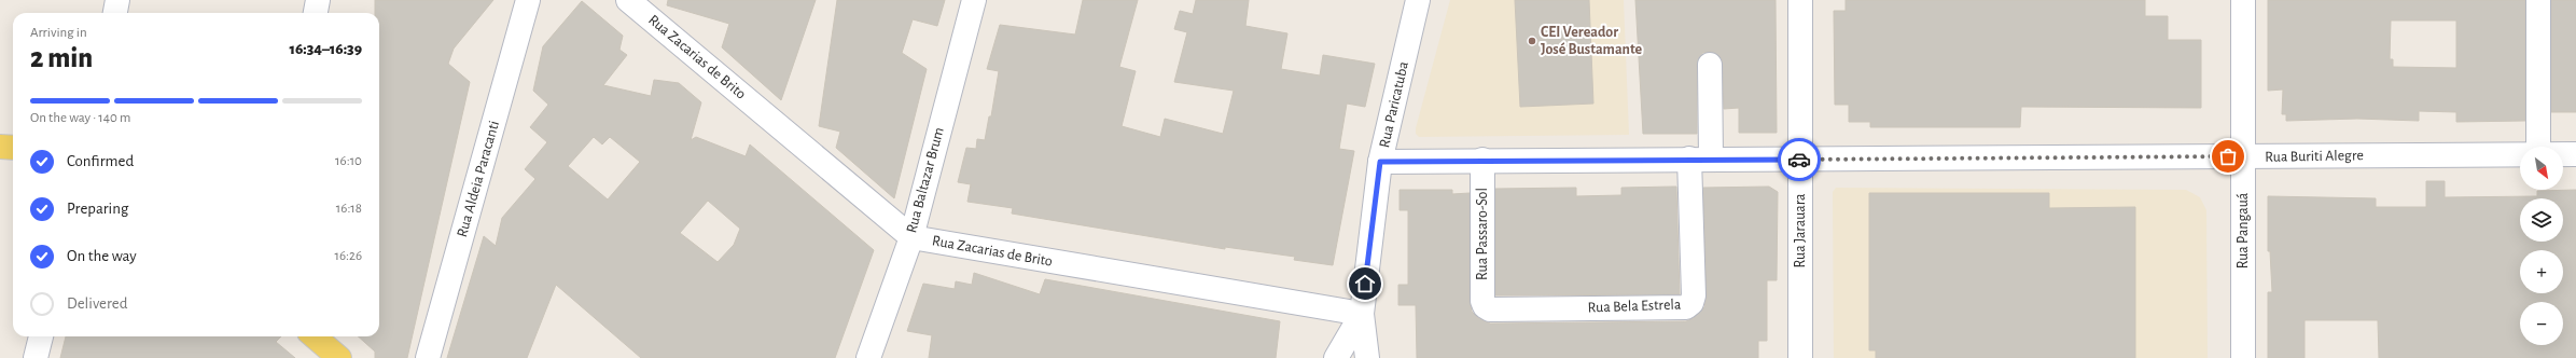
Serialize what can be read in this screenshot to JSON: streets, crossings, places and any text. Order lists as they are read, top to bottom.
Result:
{
  "streets": {
    "street": [
      "Rua Zacarias de Brito",
      "Rua Paricatuba",
      "Rua Buriti Alegre",
      "Rua Aldeia Paracanti",
      "Rua Baltazar Brum",
      "Rua Jarauara",
      "Rua Pangauá",
      "Rua Passaro-Sol",
      "Rua Bela Estrela"
    ]
  },
  "crossings": [
    ["Rua Zacarias de Brito", "Rua Paricatuba"],
    ["Rua Zacarias de Brito", "Rua Baltazar Brum"],
    ["Rua Paricatuba", "Rua Buriti Alegre"],
    ["Rua Buriti Alegre", "Rua Jarauara"],
    ["Rua Buriti Alegre", "Rua Pangauá"],
    ["Rua Buriti Alegre", "Rua Passaro-Sol"],
    ["Rua Buriti Alegre", "Rua Bela Estrela"],
    ["Rua Passaro-Sol", "Rua Bela Estrela"]
  ],
  "places": ["CEI Vereador José Bustamante"],
  "north": "bottom right",
  "page": {
    "heading": ["2 min", "Arriving in", "16:34–16:39"],
    "bar": "On the way · 140 m",
    "list": [
      ["Confirmed", "16:10"],
      ["Preparing", "16:18"],
      ["On the way", "16:26"],
      "Delivered"
    ],
    "map_buttons": ["+", "−"]
  }
}
